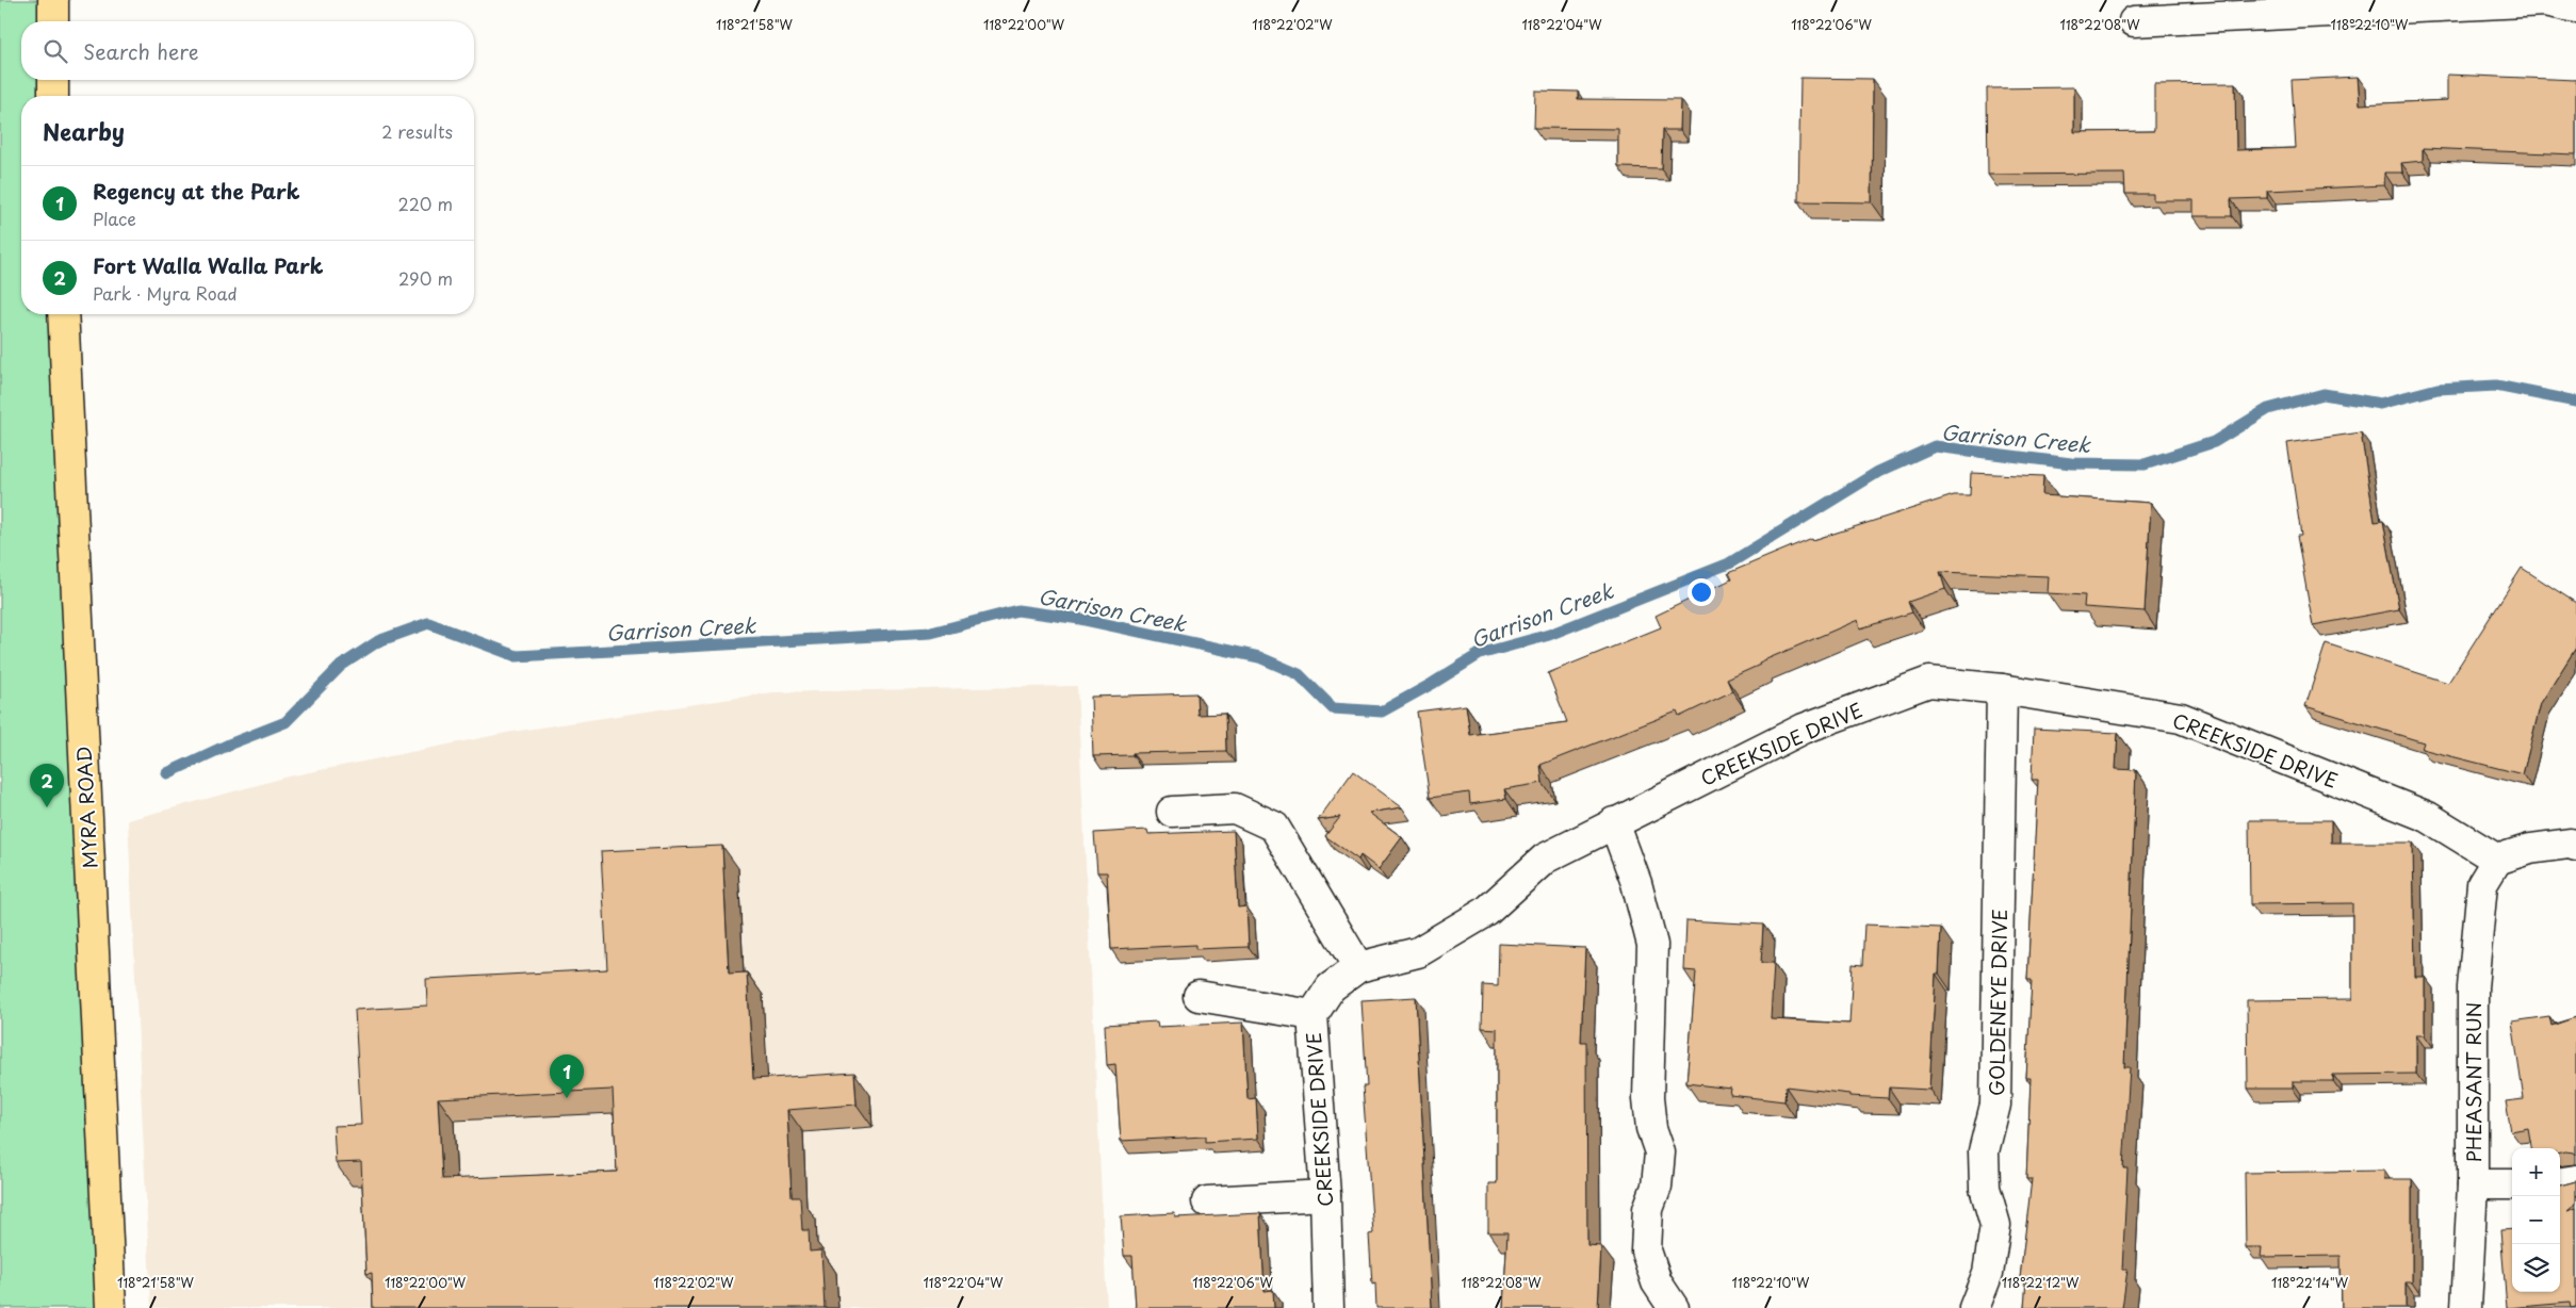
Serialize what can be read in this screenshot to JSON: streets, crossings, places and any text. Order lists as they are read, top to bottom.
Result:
{
  "streets": {
    "highway": ["MYRA ROAD"],
    "street": ["CREEKSIDE DRIVE", "GOLDENEYE DRIVE", "PHEASANT RUN"]
  },
  "crossings": [
    ["CREEKSIDE DRIVE", "GOLDENEYE DRIVE"],
    ["CREEKSIDE DRIVE", "PHEASANT RUN"]
  ],
  "water": ["Garrison Creek"],
  "page": {
    "search": "Search here",
    "heading": ["Nearby", "2 results"],
    "list": [
      {
        "mark": "1",
        "name": "Regency at the Park",
        "note": "Place",
        "value": "220 m"
      },
      {
        "mark": "2",
        "name": "Fort Walla Walla Park",
        "note": "Park · Myra Road",
        "value": "290 m"
      }
    ],
    "pins": ["2", "1"],
    "map_buttons": ["+", "−"]
  },
  "coordinates": [
    "118°21'58\"W",
    "118°22'00\"W",
    "118°22'02\"W",
    "118°22'04\"W",
    "118°22'06\"W",
    "118°22'08\"W",
    "118°22'10\"W",
    "118°22'12\"W",
    "118°22'14\"W"
  ]
}
